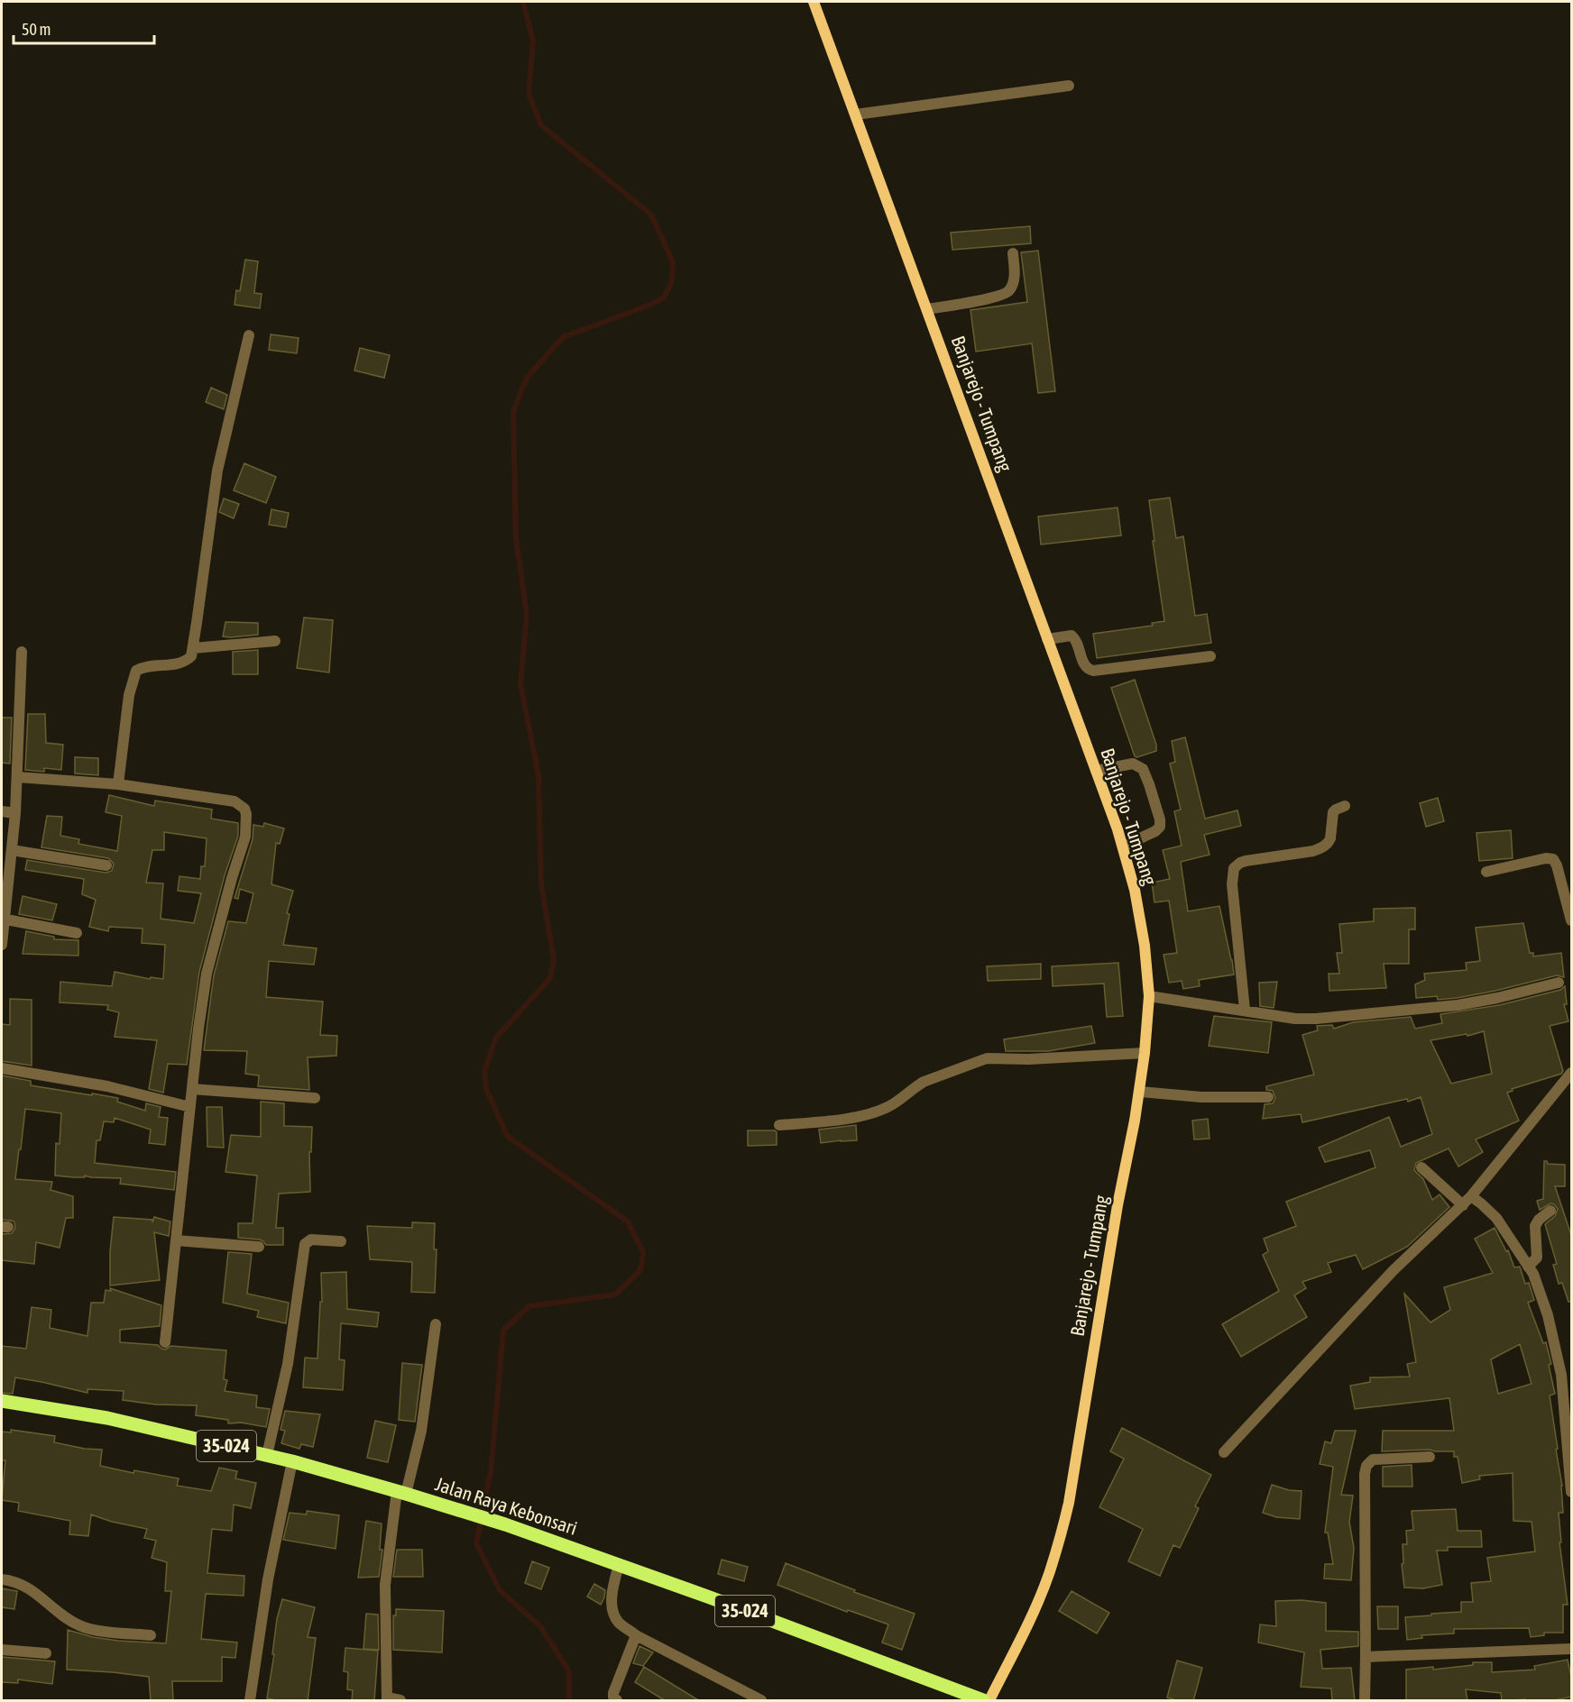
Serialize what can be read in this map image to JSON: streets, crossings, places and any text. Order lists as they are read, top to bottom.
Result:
{
  "streets": {
    "main road": ["Banjarejo - Tumpang", "35-024", "Jalan Raya Kebonsari"]
  },
  "scale_bar": "50 m"
}
